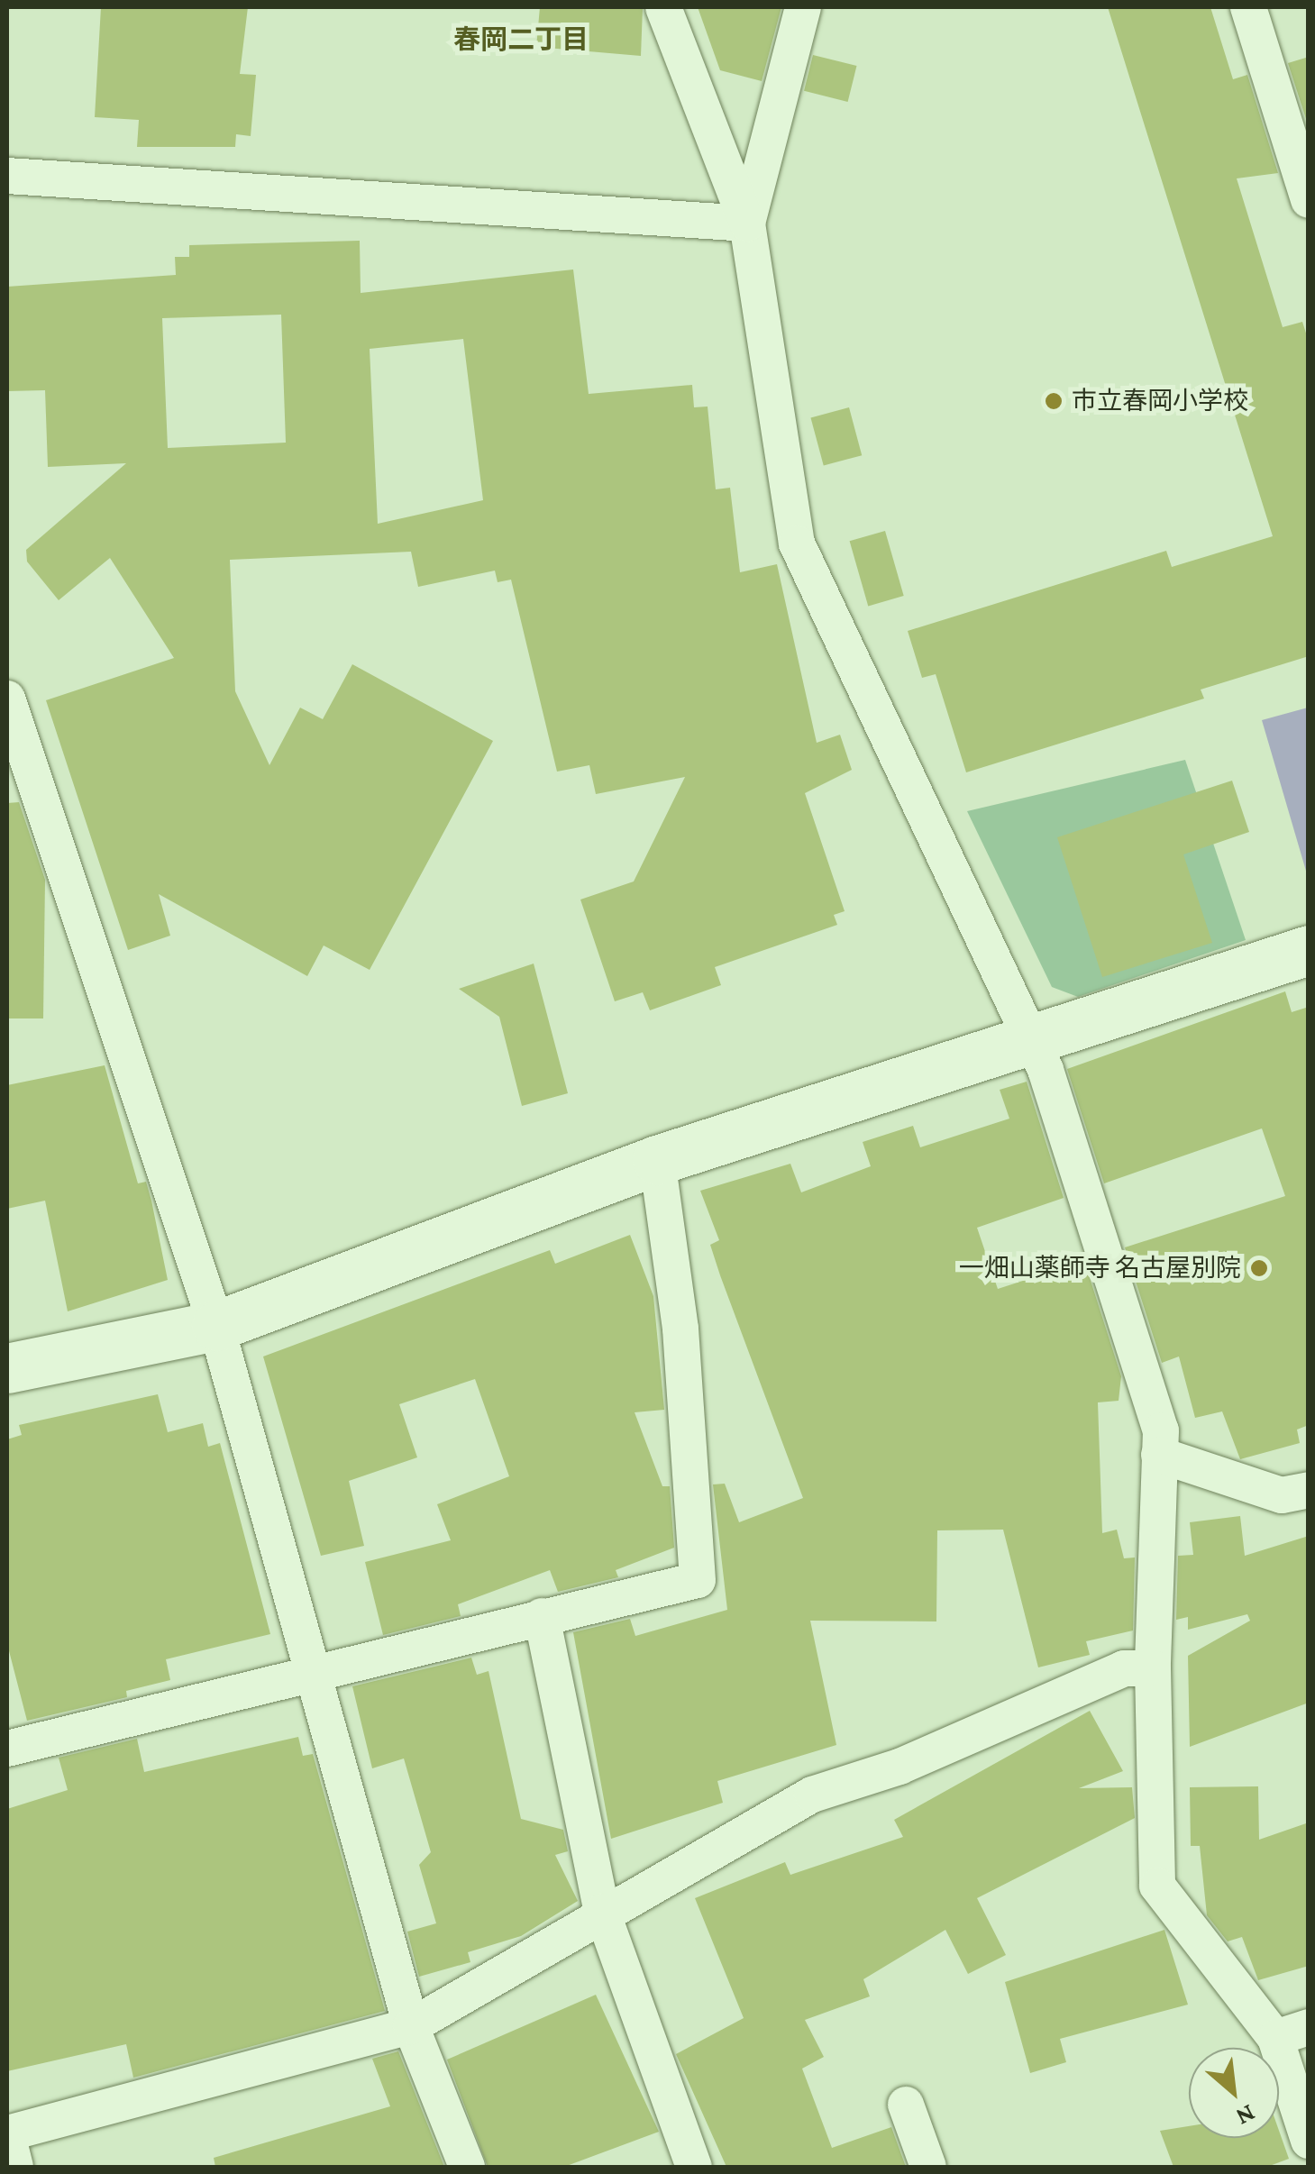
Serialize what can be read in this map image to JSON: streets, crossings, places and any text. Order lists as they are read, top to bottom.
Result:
{
  "districts": ["春岡二丁目"],
  "places": ["市立春岡小学校", "一畑山薬師寺 名古屋別院"],
  "north": "bottom right"
}
